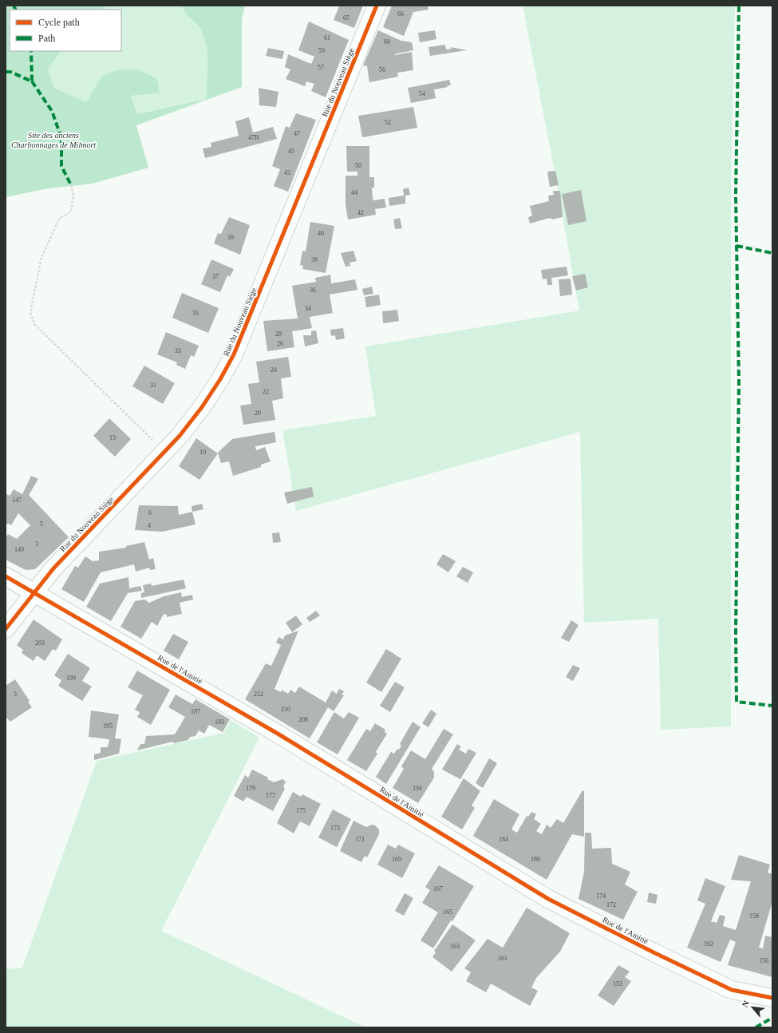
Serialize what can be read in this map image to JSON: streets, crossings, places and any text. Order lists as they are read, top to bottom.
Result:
{
  "streets": {
    "street": ["Rue du Nouveau Siège", "Rue de l'Amitié"]
  },
  "crossings": [
    ["Rue du Nouveau Siège", "Rue de l'Amitié"]
  ],
  "parks": ["Site des anciens Charbonnages de Milmort"],
  "house_numbers": [
    "66",
    "65",
    "61",
    "60",
    "59",
    "57",
    "56",
    "54",
    "52",
    "47",
    "47B",
    "45",
    "50",
    "43",
    "44",
    "42",
    "40",
    "39",
    "38",
    "37",
    "36",
    "34",
    "35",
    "28",
    "26",
    "33",
    "24",
    "31",
    "22",
    "20",
    "13",
    "10",
    "147",
    "6",
    "5",
    "4",
    "3",
    "149",
    "203",
    "199",
    "3",
    "212",
    "210",
    "187",
    "208",
    "183",
    "195",
    "179",
    "194",
    "177",
    "175",
    "173",
    "171",
    "184",
    "169",
    "180",
    "167",
    "174",
    "172",
    "165",
    "158",
    "162",
    "163",
    "161",
    "156",
    "153"
  ],
  "legend": ["Cycle path", "Path"],
  "north": "top left"
}
